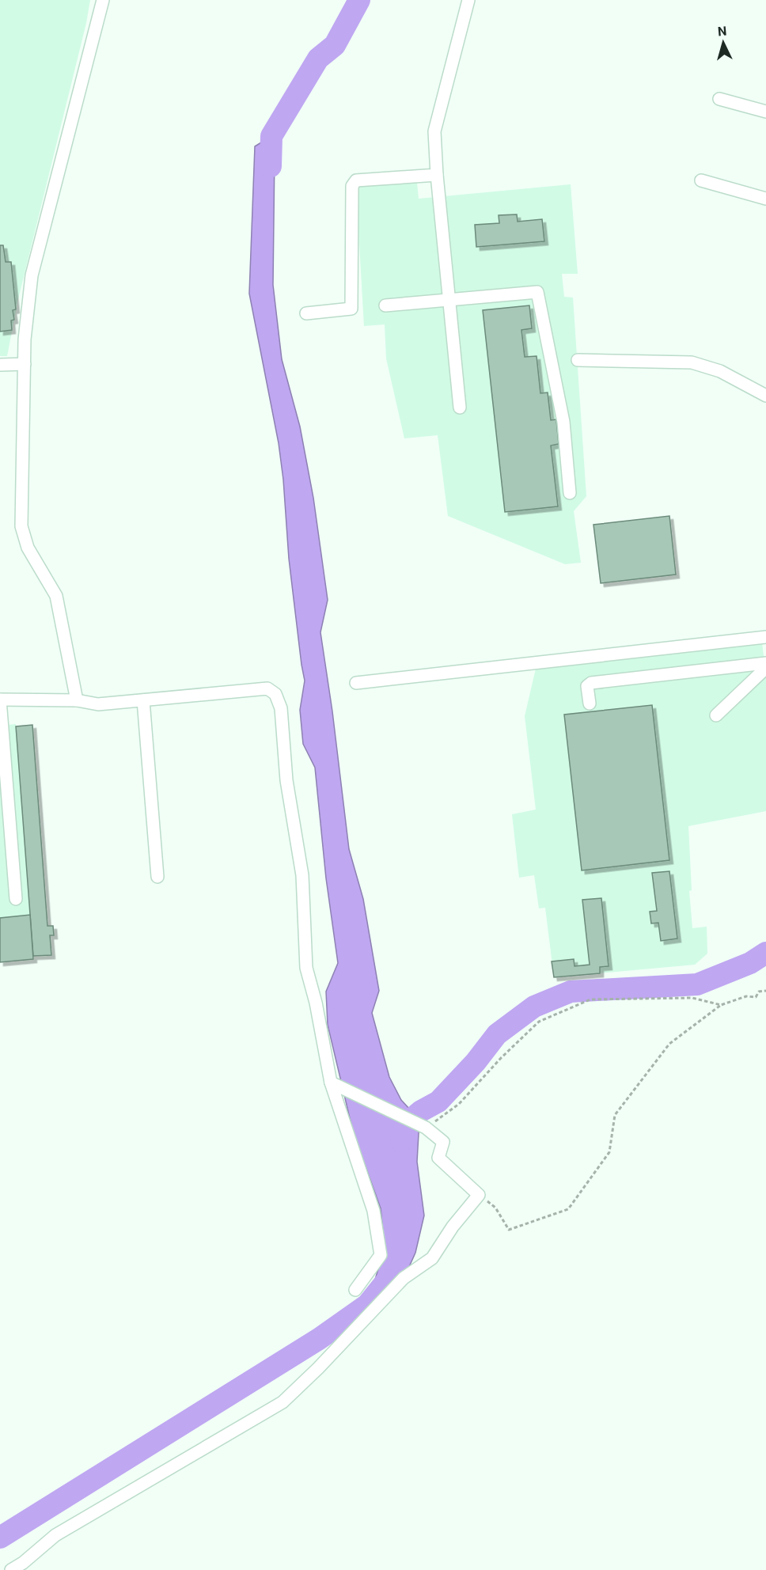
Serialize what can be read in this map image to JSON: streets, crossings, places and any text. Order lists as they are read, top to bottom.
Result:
{
  "north": "top"
}
